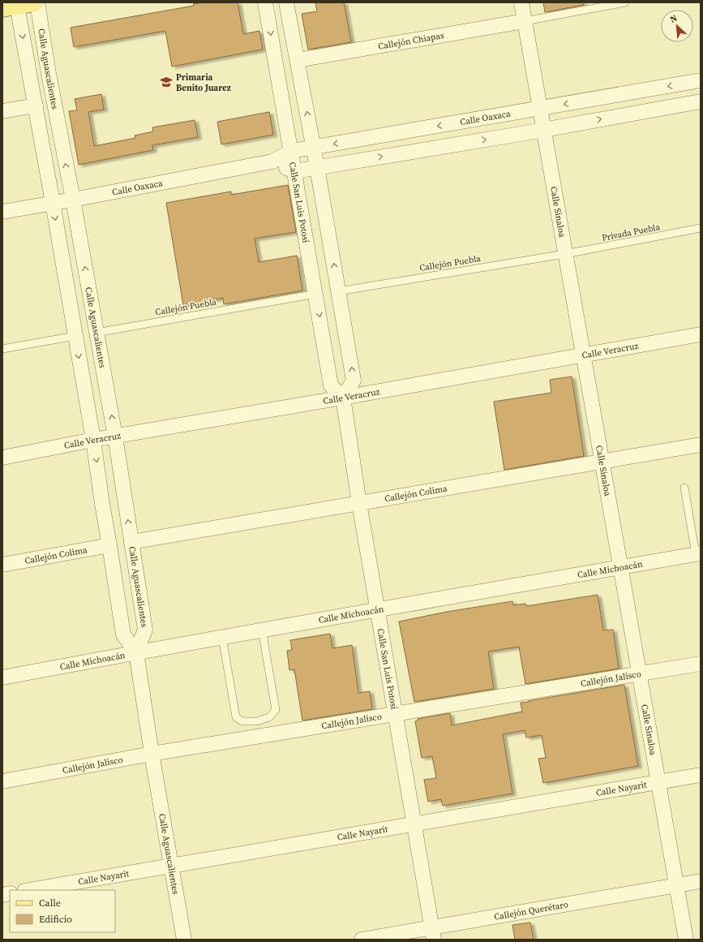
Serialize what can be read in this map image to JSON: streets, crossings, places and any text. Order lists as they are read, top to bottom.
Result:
{
  "streets": {
    "street": [
      "Callejón Chiapas",
      "Calle Aguascalientes",
      "Calle Oaxaca",
      "Calle San Luis Potosí",
      "Calle Sinaloa",
      "Calle Veracruz",
      "Callejón Colima",
      "Calle Michoacán",
      "Callejón Jalisco",
      "Calle Nayarit",
      "Callejón Querétaro"
    ],
    "lane": ["Privada Puebla", "Callejón Puebla"]
  },
  "crossings": [
    ["Callejón Chiapas", "Calle Sinaloa"],
    ["Calle Aguascalientes", "Calle Oaxaca"],
    ["Calle Aguascalientes", "Callejón Puebla"],
    ["Calle Aguascalientes", "Calle Veracruz"],
    ["Calle Aguascalientes", "Callejón Colima"],
    ["Calle Aguascalientes", "Calle Michoacán"],
    ["Calle Aguascalientes", "Callejón Jalisco"],
    ["Calle Aguascalientes", "Calle Nayarit"],
    ["Calle Oaxaca", "Calle San Luis Potosí"],
    ["Calle Oaxaca", "Calle Sinaloa"],
    ["Calle San Luis Potosí", "Callejón Puebla"],
    ["Calle San Luis Potosí", "Calle Veracruz"],
    ["Calle San Luis Potosí", "Callejón Colima"],
    ["Calle San Luis Potosí", "Calle Michoacán"],
    ["Calle San Luis Potosí", "Callejón Jalisco"],
    ["Calle San Luis Potosí", "Calle Nayarit"],
    ["Calle San Luis Potosí", "Callejón Querétaro"],
    ["Calle Sinaloa", "Privada Puebla"],
    ["Calle Sinaloa", "Callejón Puebla"],
    ["Calle Sinaloa", "Calle Veracruz"],
    ["Calle Sinaloa", "Callejón Colima"],
    ["Calle Sinaloa", "Calle Michoacán"],
    ["Calle Sinaloa", "Callejón Jalisco"],
    ["Calle Sinaloa", "Calle Nayarit"],
    ["Calle Sinaloa", "Callejón Querétaro"],
    ["Privada Puebla", "Callejón Puebla"]
  ],
  "places": {
    "school or university": ["Primaria Benito Juarez"]
  },
  "legend": ["Calle", "Edificio"],
  "north": "top left"
}
